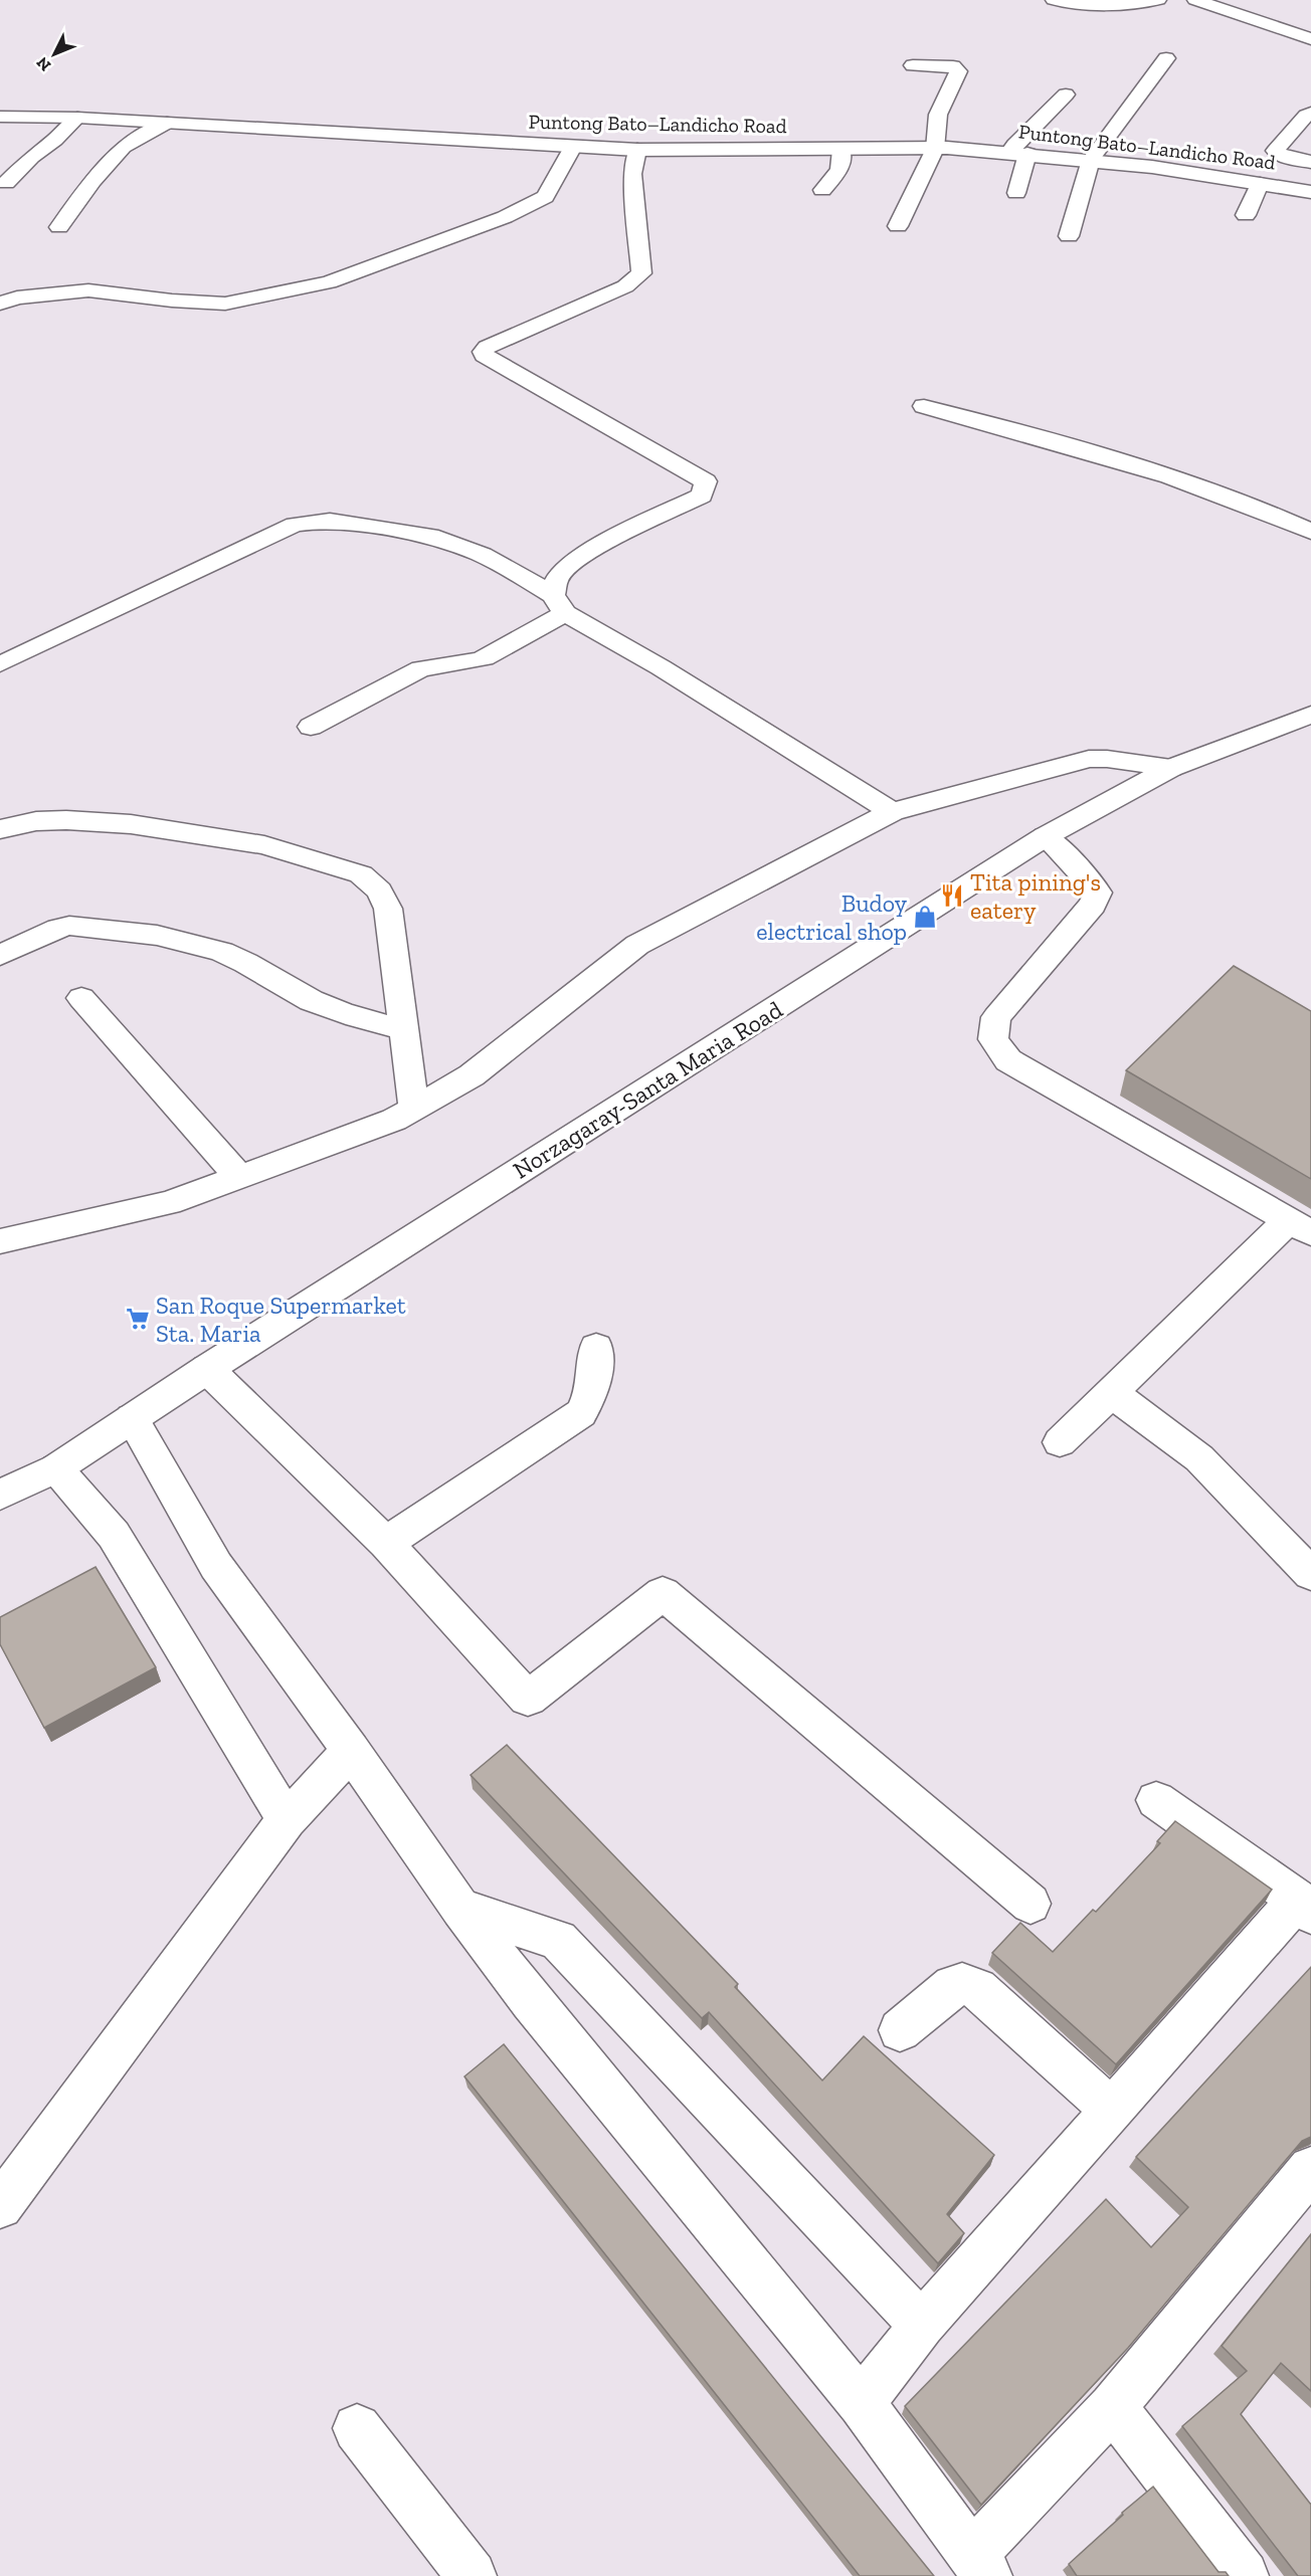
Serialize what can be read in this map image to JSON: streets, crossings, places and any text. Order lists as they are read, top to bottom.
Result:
{
  "streets": {
    "street": ["Puntong Bato–Landicho Road", "Norzagaray-Santa Maria Road"]
  },
  "places": {
    "restaurant": ["Tita pining's eatery"],
    "shop": ["Budoy electrical shop"],
    "supermarket": ["San Roque Supermarket Sta. Maria"]
  },
  "north": "bottom left"
}
